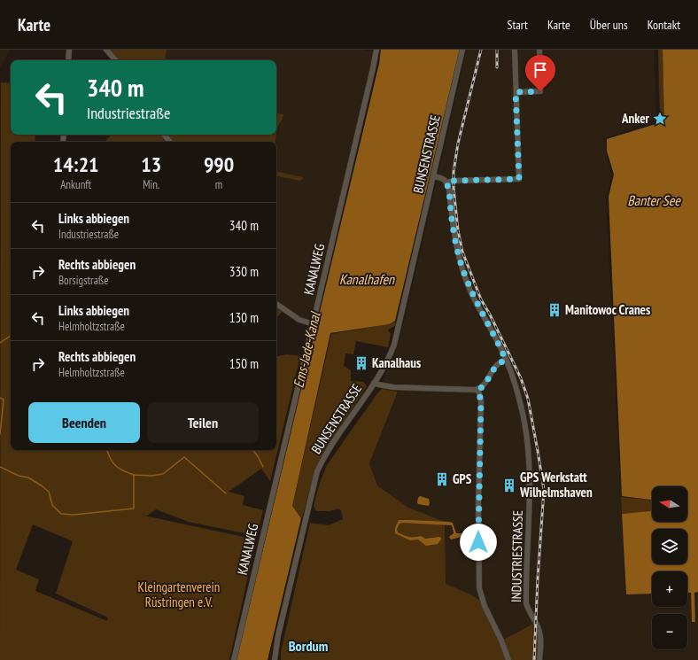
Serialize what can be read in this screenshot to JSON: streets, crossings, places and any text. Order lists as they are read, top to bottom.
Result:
{
  "streets": {
    "street": ["BUNSENSTRASSE", "KANALWEG", "INDUSTRIESTRASSE"]
  },
  "districts": ["Bordum"],
  "water": ["Banter See", "Kanalhafen", "Ems-Jade-Kanal"],
  "parks": ["Kleingartenverein Rüstringen e.V."],
  "places": {
    "place": ["Anker"],
    "building": [
      "Manitowoc Cranes",
      "Kanalhaus",
      "GPS",
      "GPS Werkstatt Wilhelmshaven"
    ]
  },
  "north": "left",
  "page": {
    "header": "Karte",
    "nav": [
      "Start",
      "Karte",
      "Über uns",
      "Kontakt"
    ],
    "turn": ["340 m", "Industriestraße"],
    "eta": [
      "14:21",
      "Ankunft",
      "13",
      "Min.",
      "990",
      "m"
    ],
    "list": [
      {
        "name": "Links abbiegen",
        "note": "Industriestraße",
        "value": "340 m"
      },
      {
        "name": "Rechts abbiegen",
        "note": "Borsigstraße",
        "value": "330 m"
      },
      {
        "name": "Links abbiegen",
        "note": "Helmholtzstraße",
        "value": "130 m"
      },
      {
        "name": "Rechts abbiegen",
        "note": "Helmholtzstraße",
        "value": "150 m"
      }
    ],
    "buttons": ["Beenden", "Teilen"],
    "map_buttons": ["+", "−"]
  }
}
